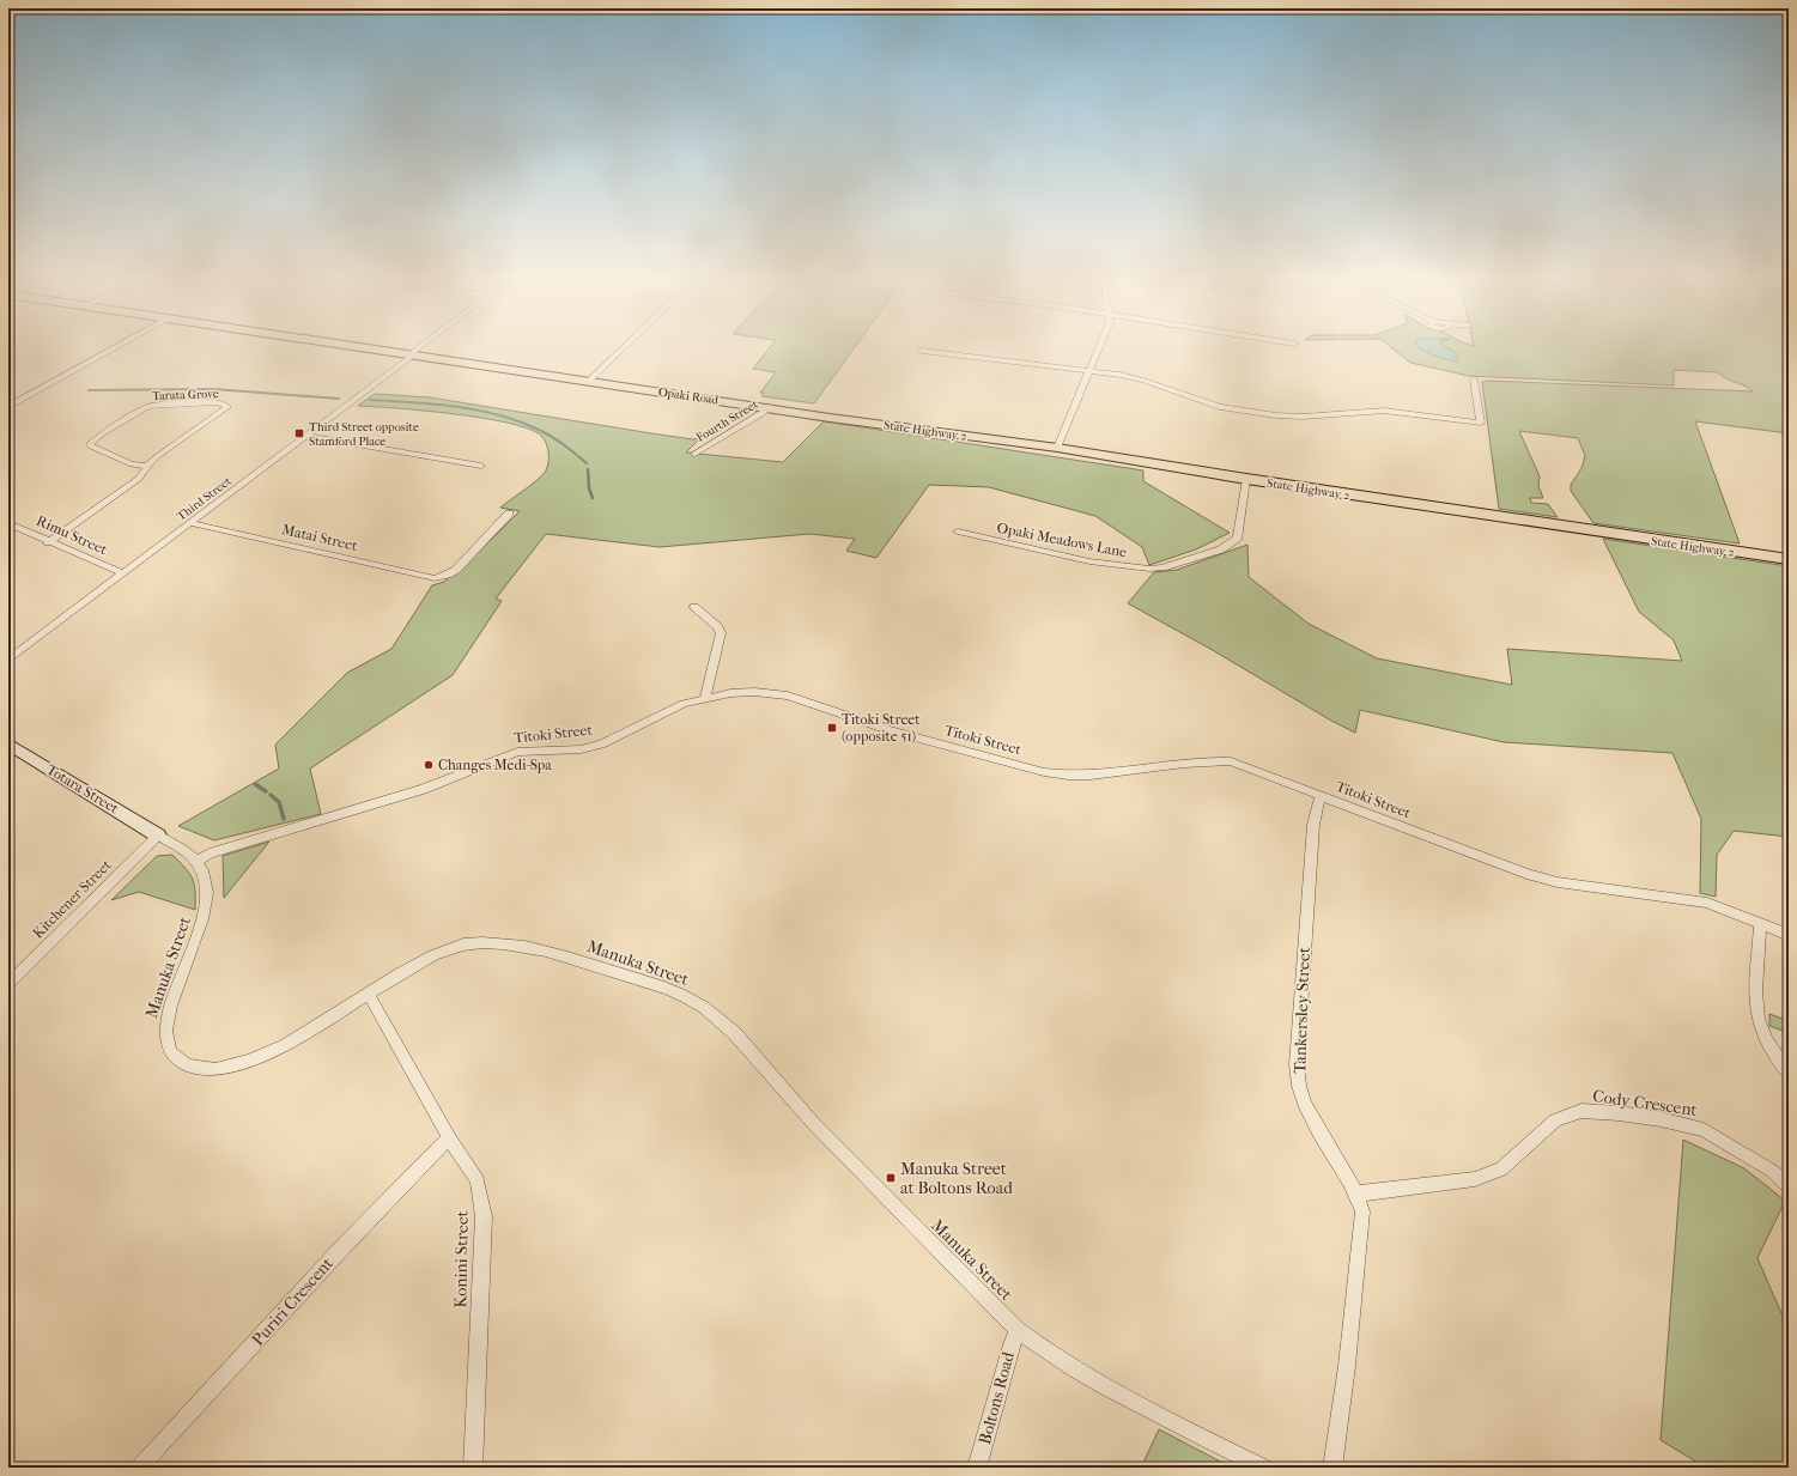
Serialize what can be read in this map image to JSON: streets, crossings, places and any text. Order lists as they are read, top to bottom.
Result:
{
  "streets": {
    "highway": ["Opaki Road", "State Highway 2"],
    "street": [
      "Tarata Grove",
      "Fourth Street",
      "Third Street",
      "Rimu Street",
      "Matai Street",
      "Opaki Meadows Lane",
      "Titoki Street",
      "Totara Street",
      "Kitchener Street",
      "Manuka Street",
      "Tankersley Street",
      "Cody Crescent",
      "Konini Street",
      "Puriri Crescent",
      "Boltons Road"
    ]
  },
  "crossings": [
    ["Tarata Grove", "Rimu Street"],
    ["Opaki Road", "Fourth Street"],
    ["Opaki Road", "State Highway 2"],
    ["Opaki Road", "Third Street"],
    ["State Highway 2", "Opaki Meadows Lane"],
    ["Third Street", "Rimu Street"],
    ["Third Street", "Matai Street"],
    ["Titoki Street", "Manuka Street"],
    ["Titoki Street", "Tankersley Street"],
    ["Totara Street", "Kitchener Street"],
    ["Totara Street", "Manuka Street"],
    ["Kitchener Street", "Manuka Street"],
    ["Manuka Street", "Konini Street"],
    ["Manuka Street", "Boltons Road"],
    ["Tankersley Street", "Cody Crescent"],
    ["Konini Street", "Puriri Crescent"]
  ],
  "places": {
    "transit": ["Third Street opposite Stamford Place", "Titoki Street (opposite 51)", "Manuka Street at Boltons Road"],
    "other": ["Changes Medi-Spa"]
  }
}
